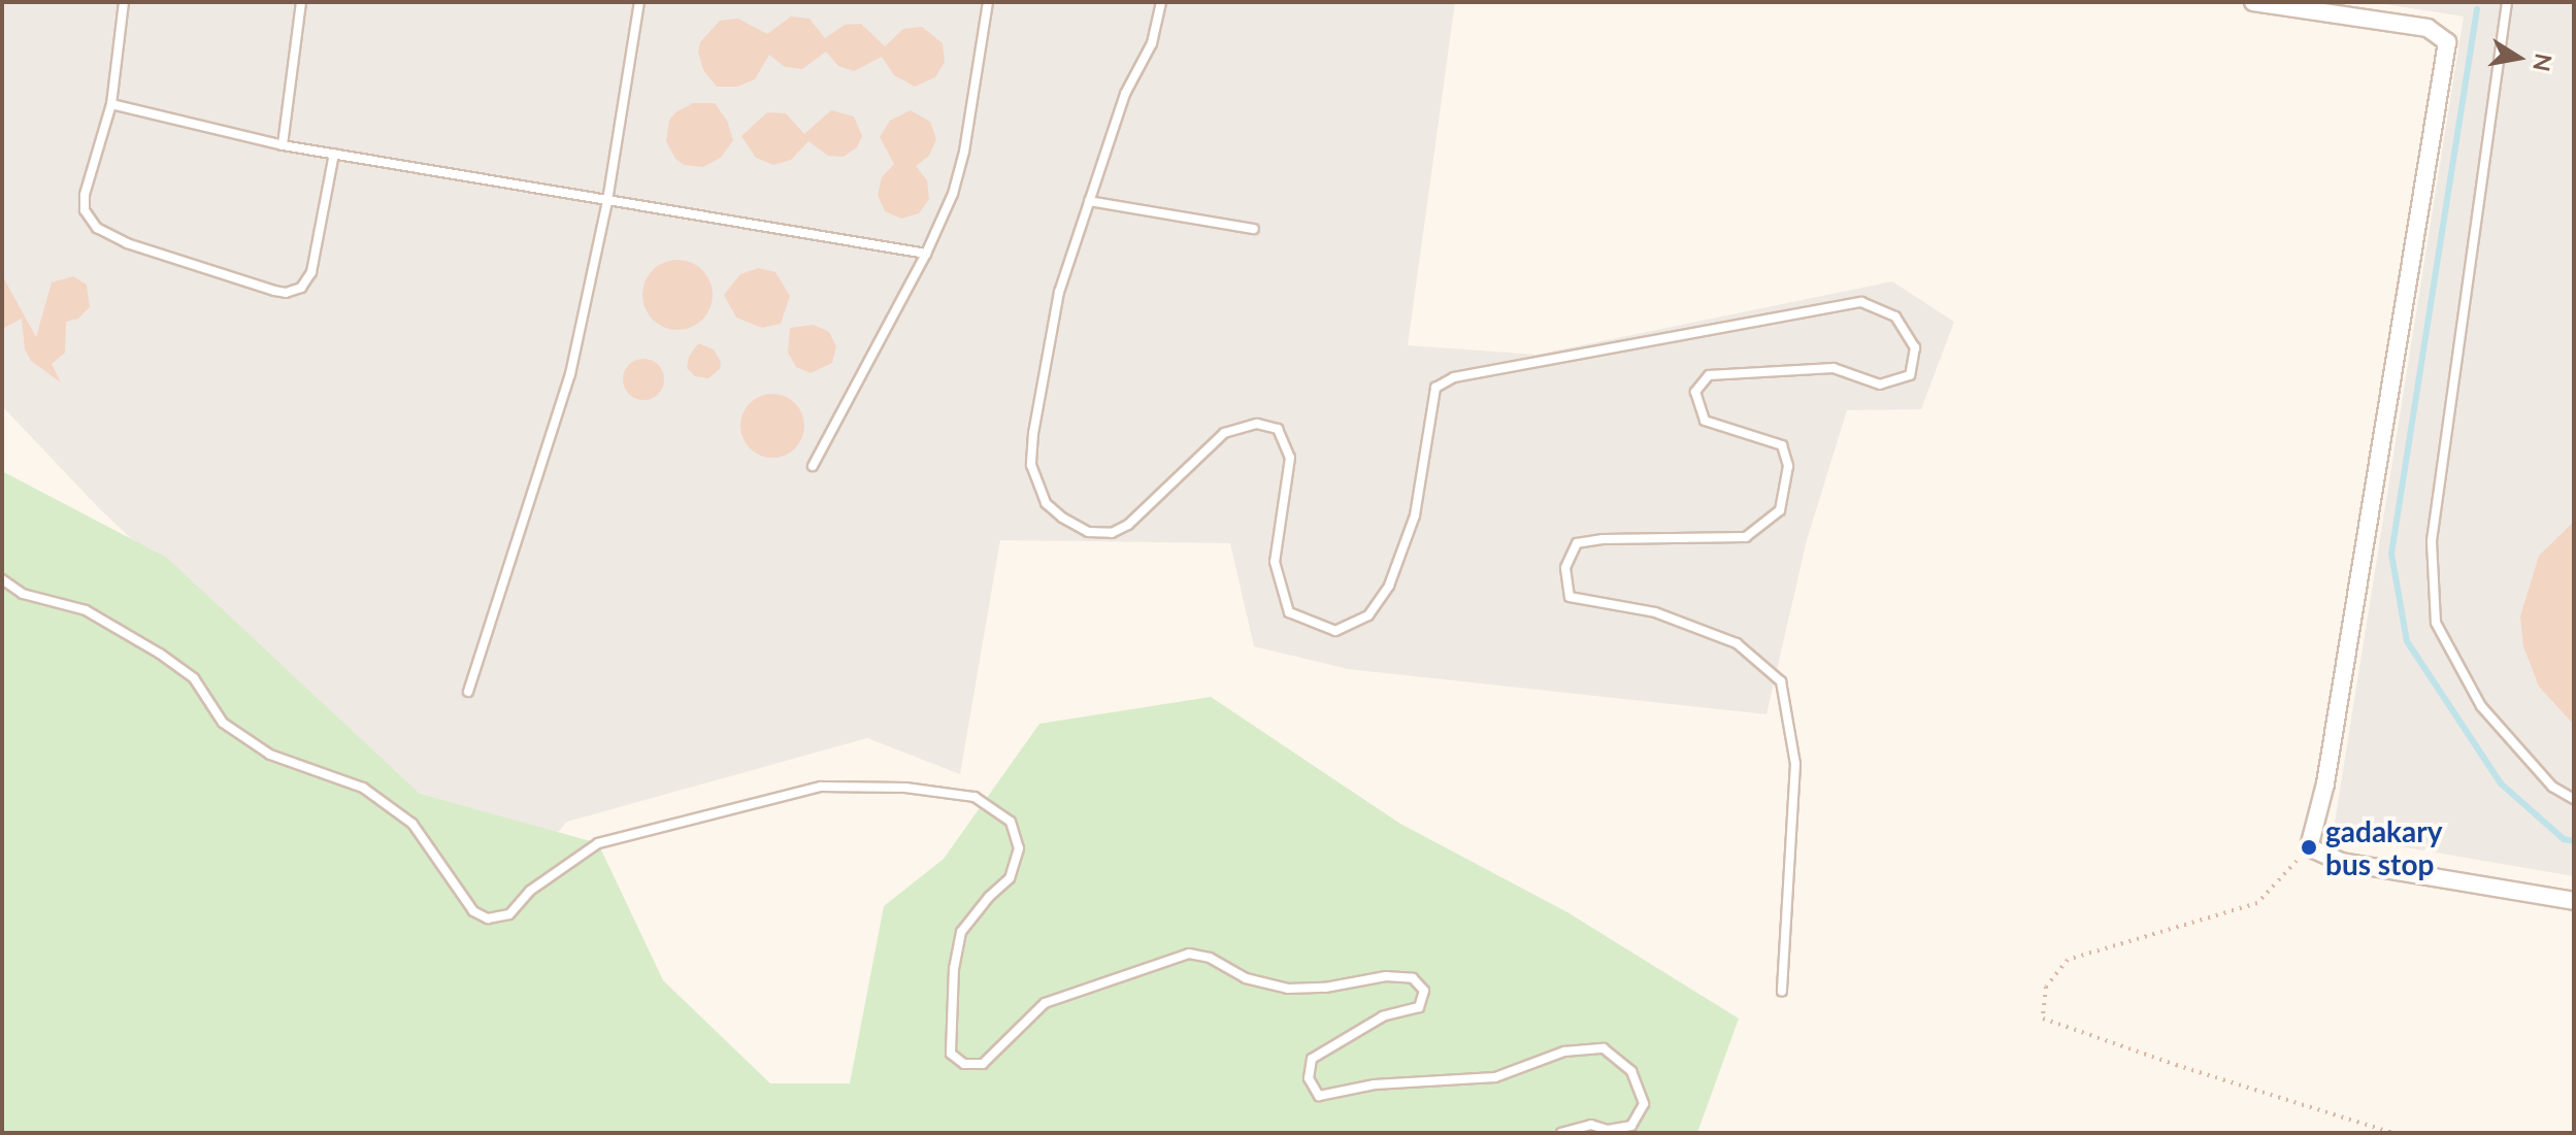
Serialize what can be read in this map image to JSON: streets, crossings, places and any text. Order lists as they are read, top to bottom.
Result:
{
  "places": ["gadakary bus stop"],
  "north": "right"
}
